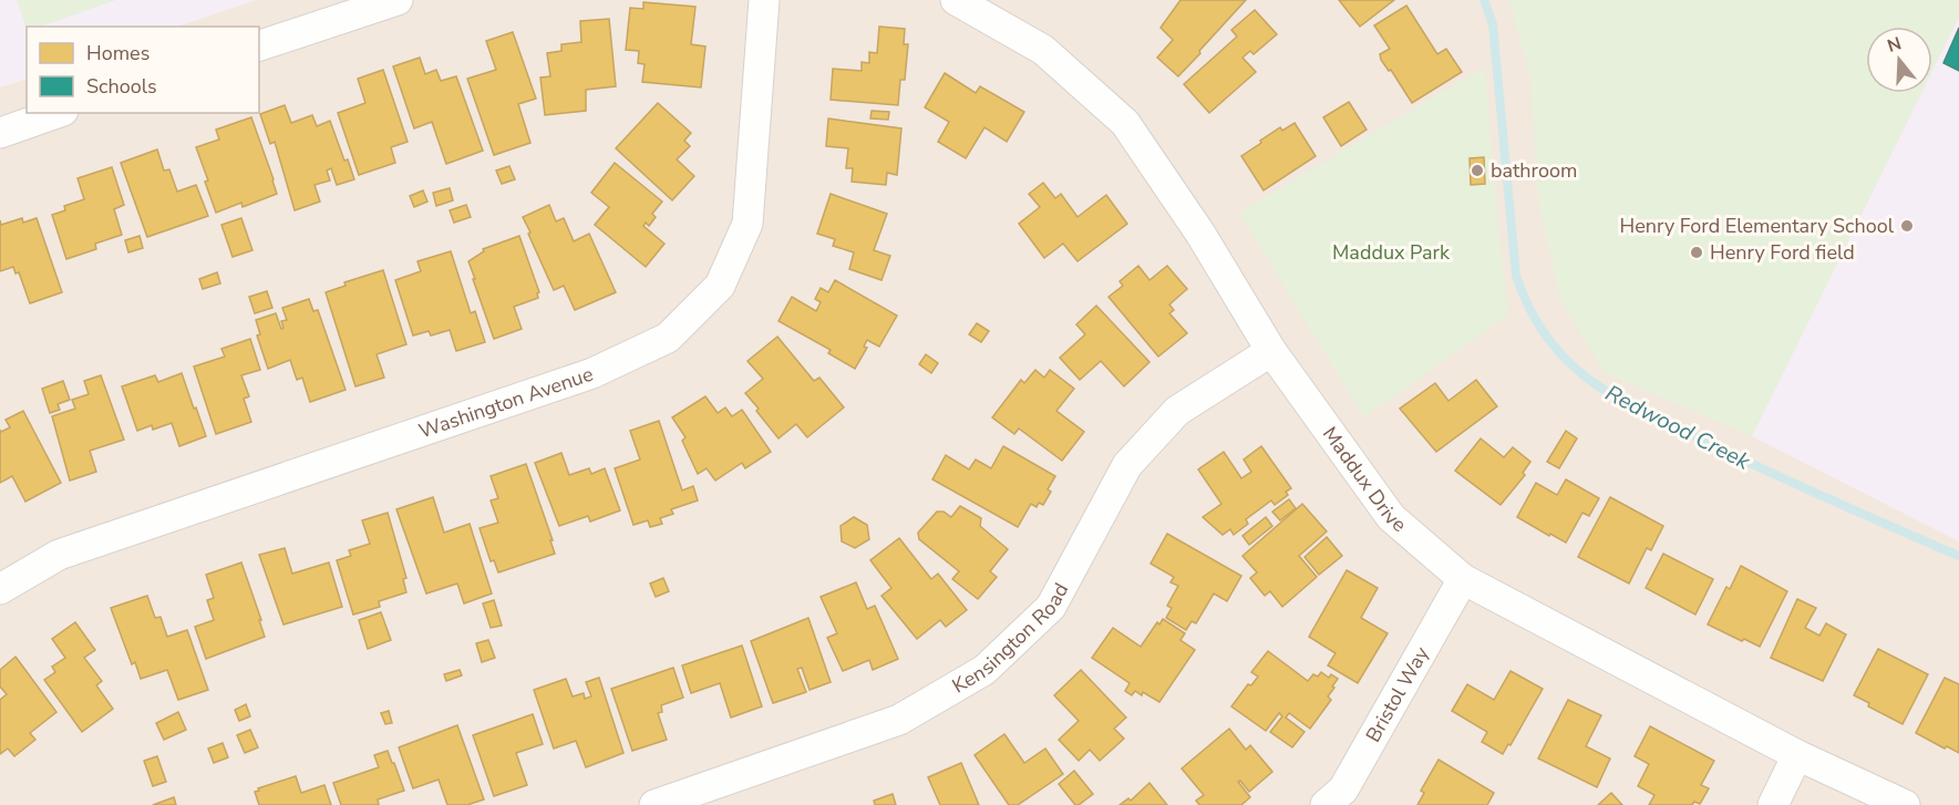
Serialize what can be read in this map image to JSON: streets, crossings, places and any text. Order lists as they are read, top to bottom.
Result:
{
  "streets": {
    "street": [
      "Washington Avenue",
      "Maddux Drive",
      "Kensington Road",
      "Bristol Way"
    ]
  },
  "crossings": [
    ["Maddux Drive", "Kensington Road"],
    ["Maddux Drive", "Bristol Way"]
  ],
  "water": ["Redwood Creek"],
  "parks": ["Maddux Park"],
  "places": ["bathroom", "Henry Ford Elementary School", "Henry Ford field"],
  "legend": ["Homes", "Schools"],
  "north": "top"
}
